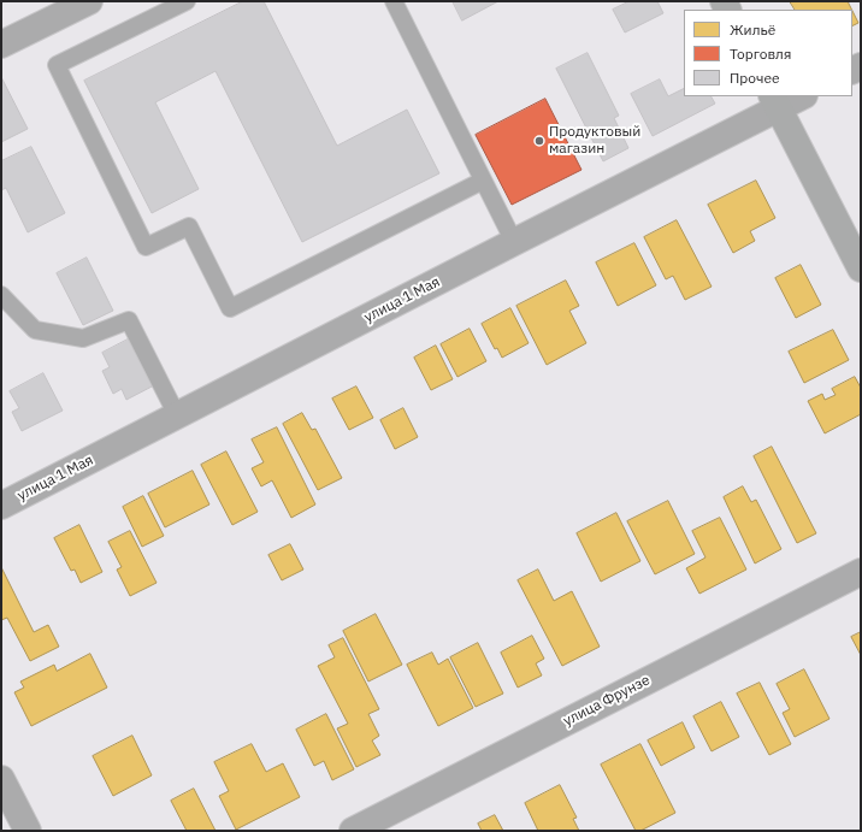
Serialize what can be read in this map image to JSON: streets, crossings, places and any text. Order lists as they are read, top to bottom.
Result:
{
  "streets": {
    "street": ["улица 1 Мая", "улица Фрунзе"]
  },
  "places": ["Продуктовый магазин"],
  "legend": ["Жильё", "Торговля", "Прочее"]
}
